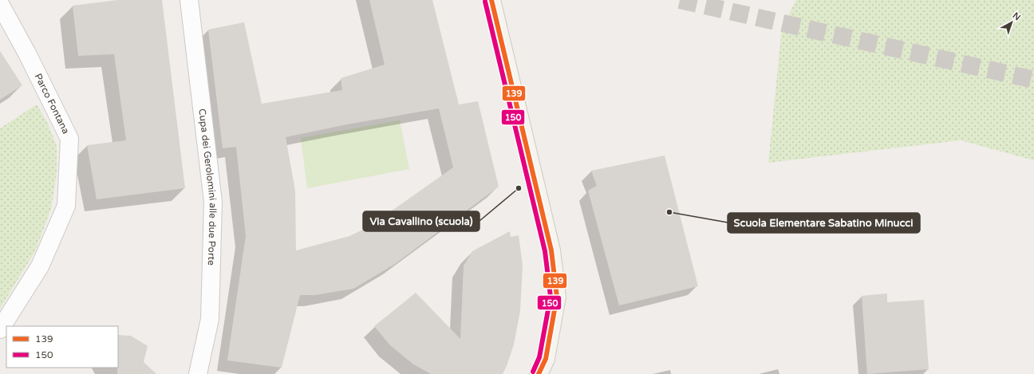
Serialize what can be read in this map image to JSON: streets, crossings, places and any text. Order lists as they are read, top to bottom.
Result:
{
  "streets": {
    "street": ["Parco Fontana", "Cupa dei Gerolomini alle due Porte"]
  },
  "places": ["Via Cavallino (scuola)", "Scuola Elementare Sabatino Minucci"],
  "lines": ["transit line 139", "transit line 150"],
  "legend": ["139", "150"],
  "north": "top right"
}
